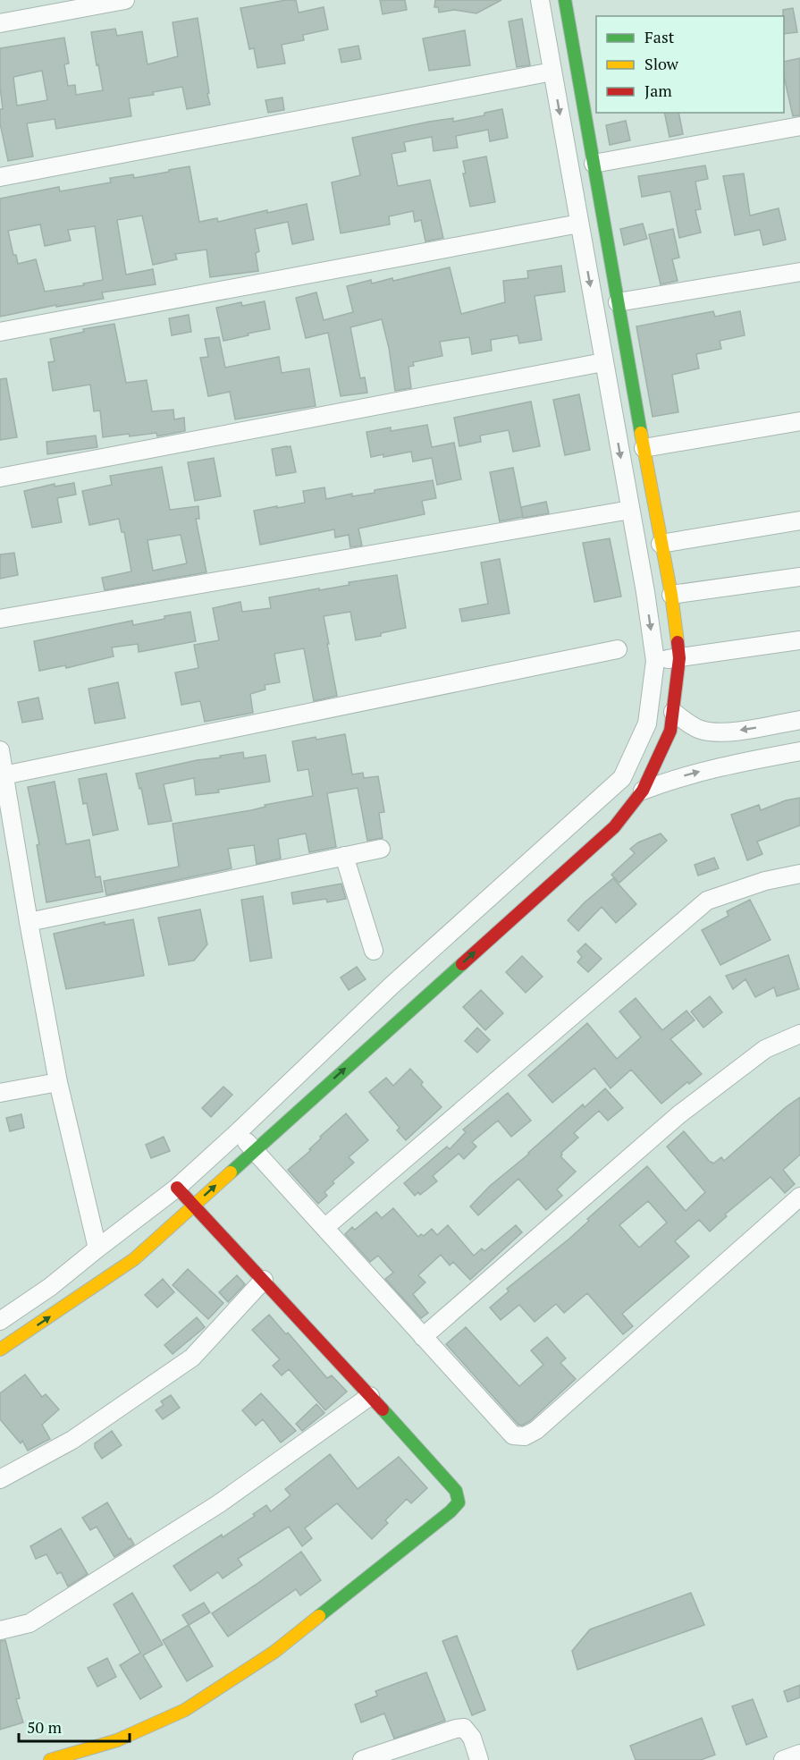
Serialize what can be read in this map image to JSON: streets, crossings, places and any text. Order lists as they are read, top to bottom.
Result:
{
  "legend": ["Fast", "Slow", "Jam"],
  "scale_bar": "50 m"
}
